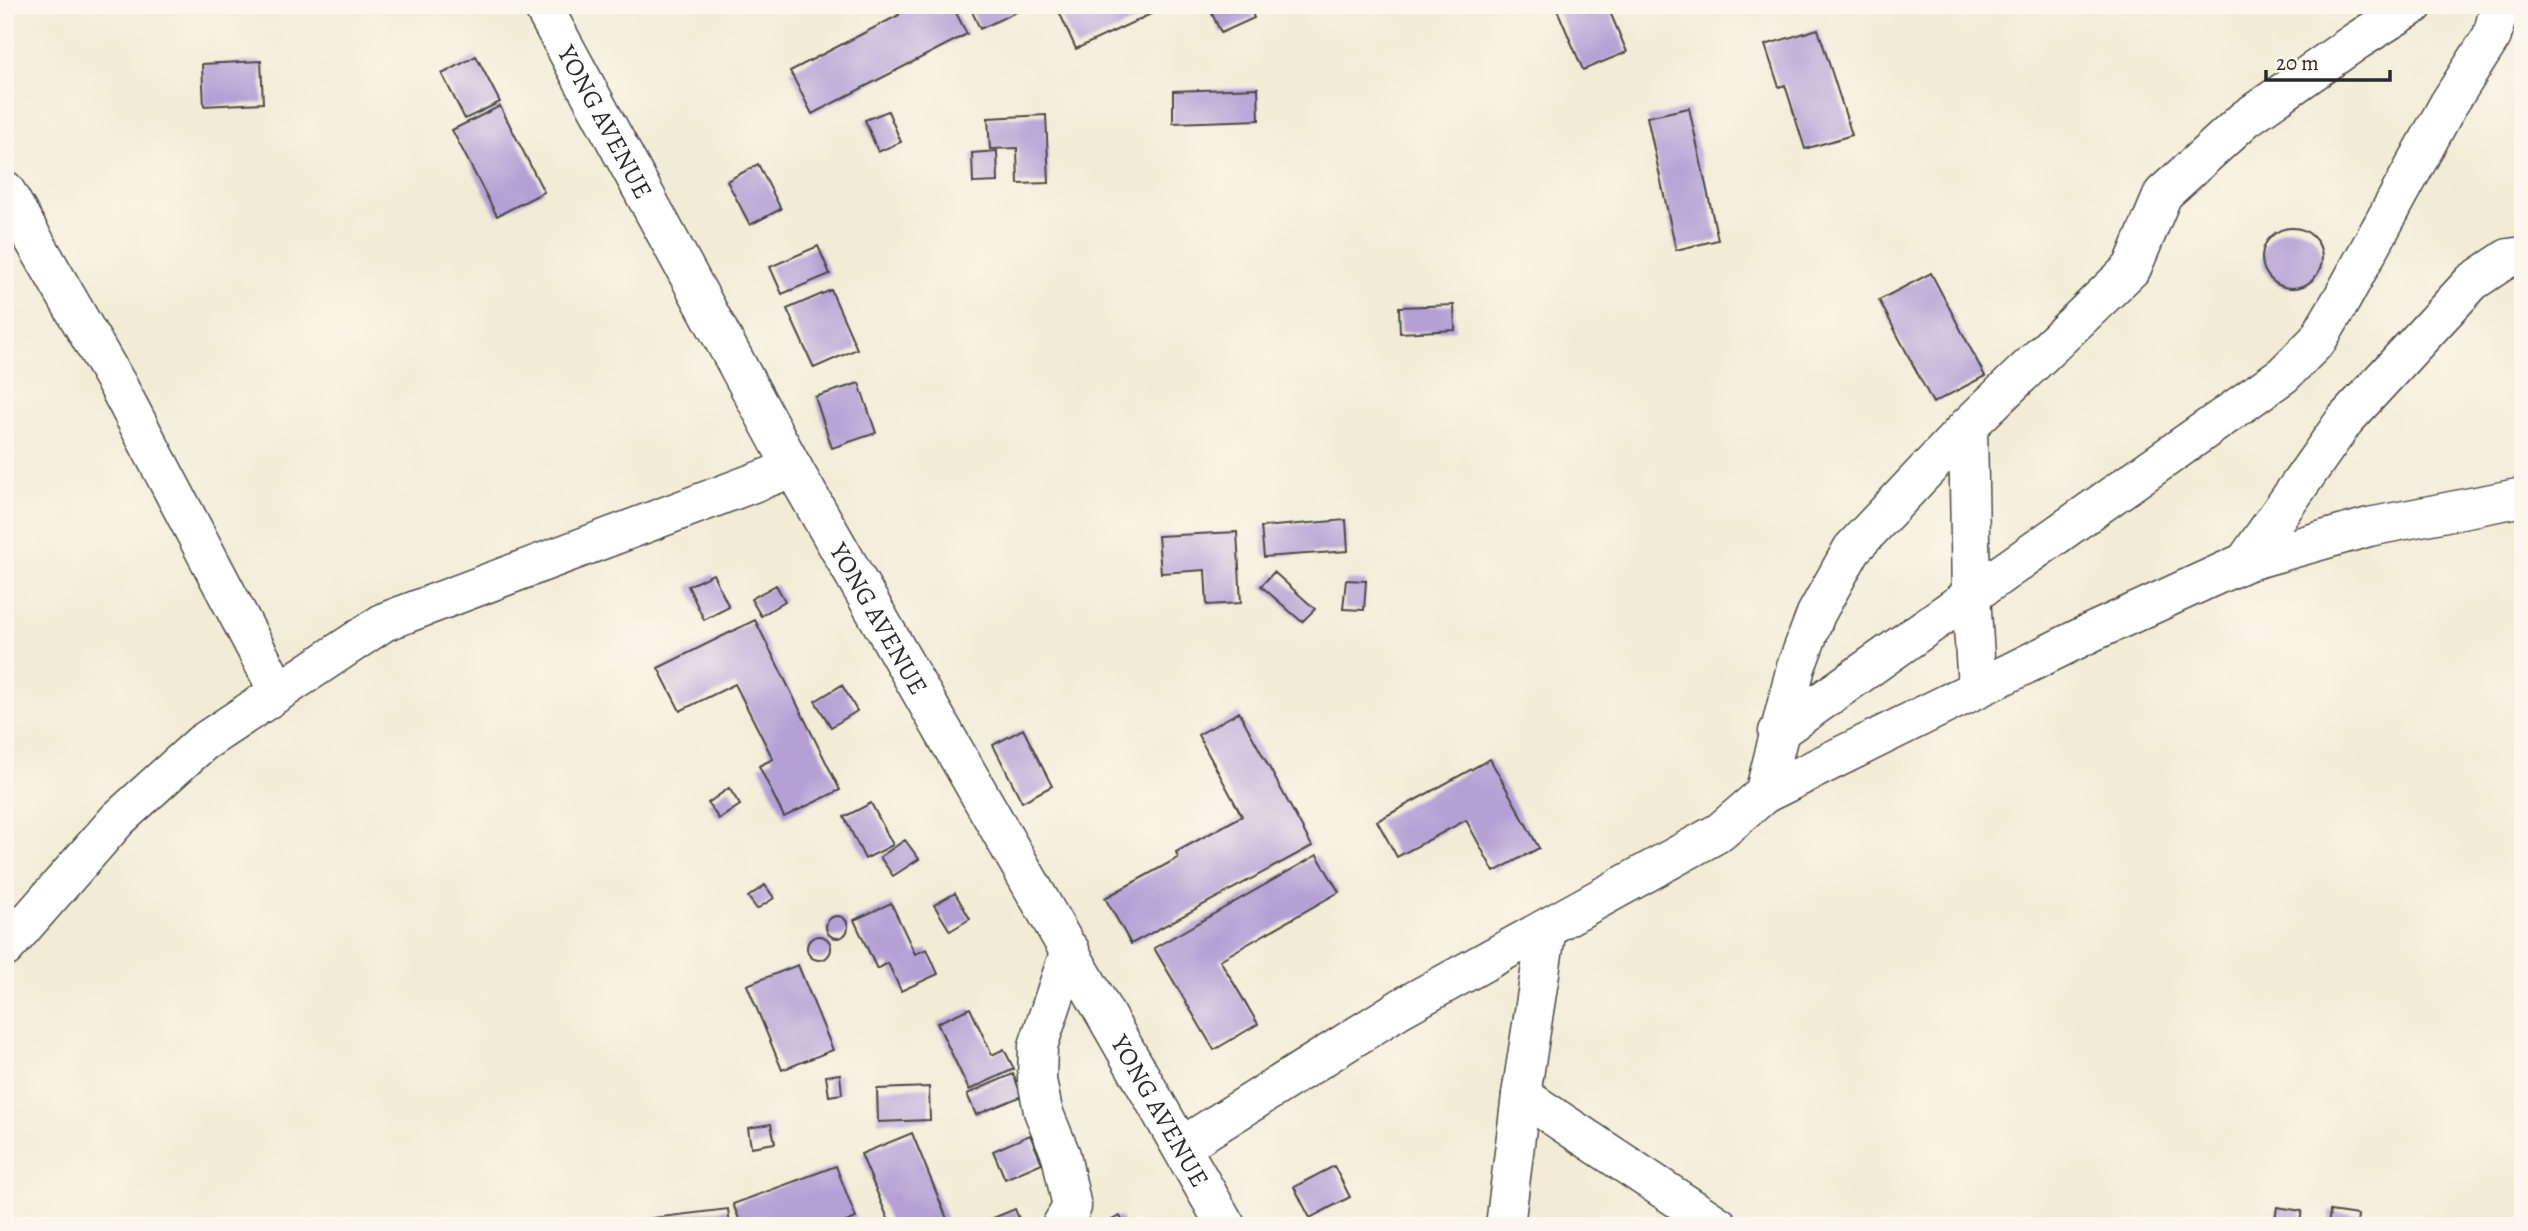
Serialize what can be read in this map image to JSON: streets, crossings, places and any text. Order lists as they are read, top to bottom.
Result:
{
  "streets": {
    "street": ["YONG AVENUE"]
  },
  "scale_bar": "20 m"
}
